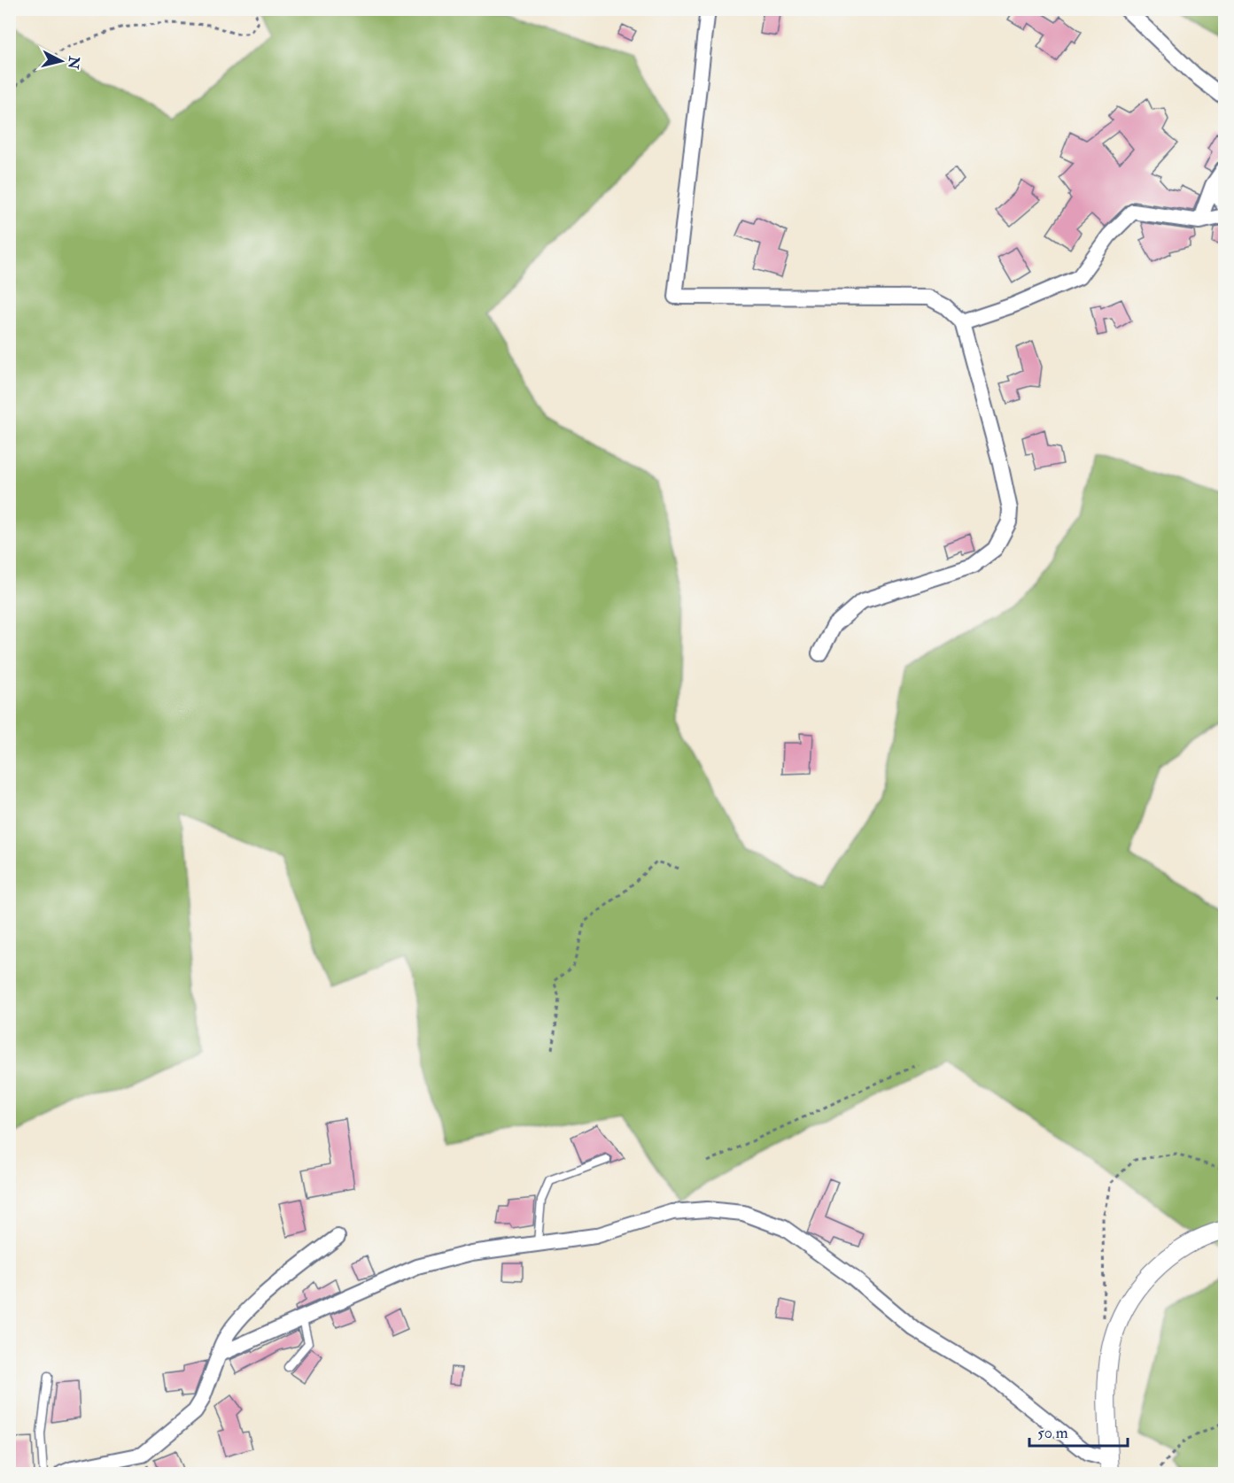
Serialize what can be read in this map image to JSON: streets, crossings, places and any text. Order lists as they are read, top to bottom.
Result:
{
  "scale_bar": "50 m",
  "north": "right"
}
